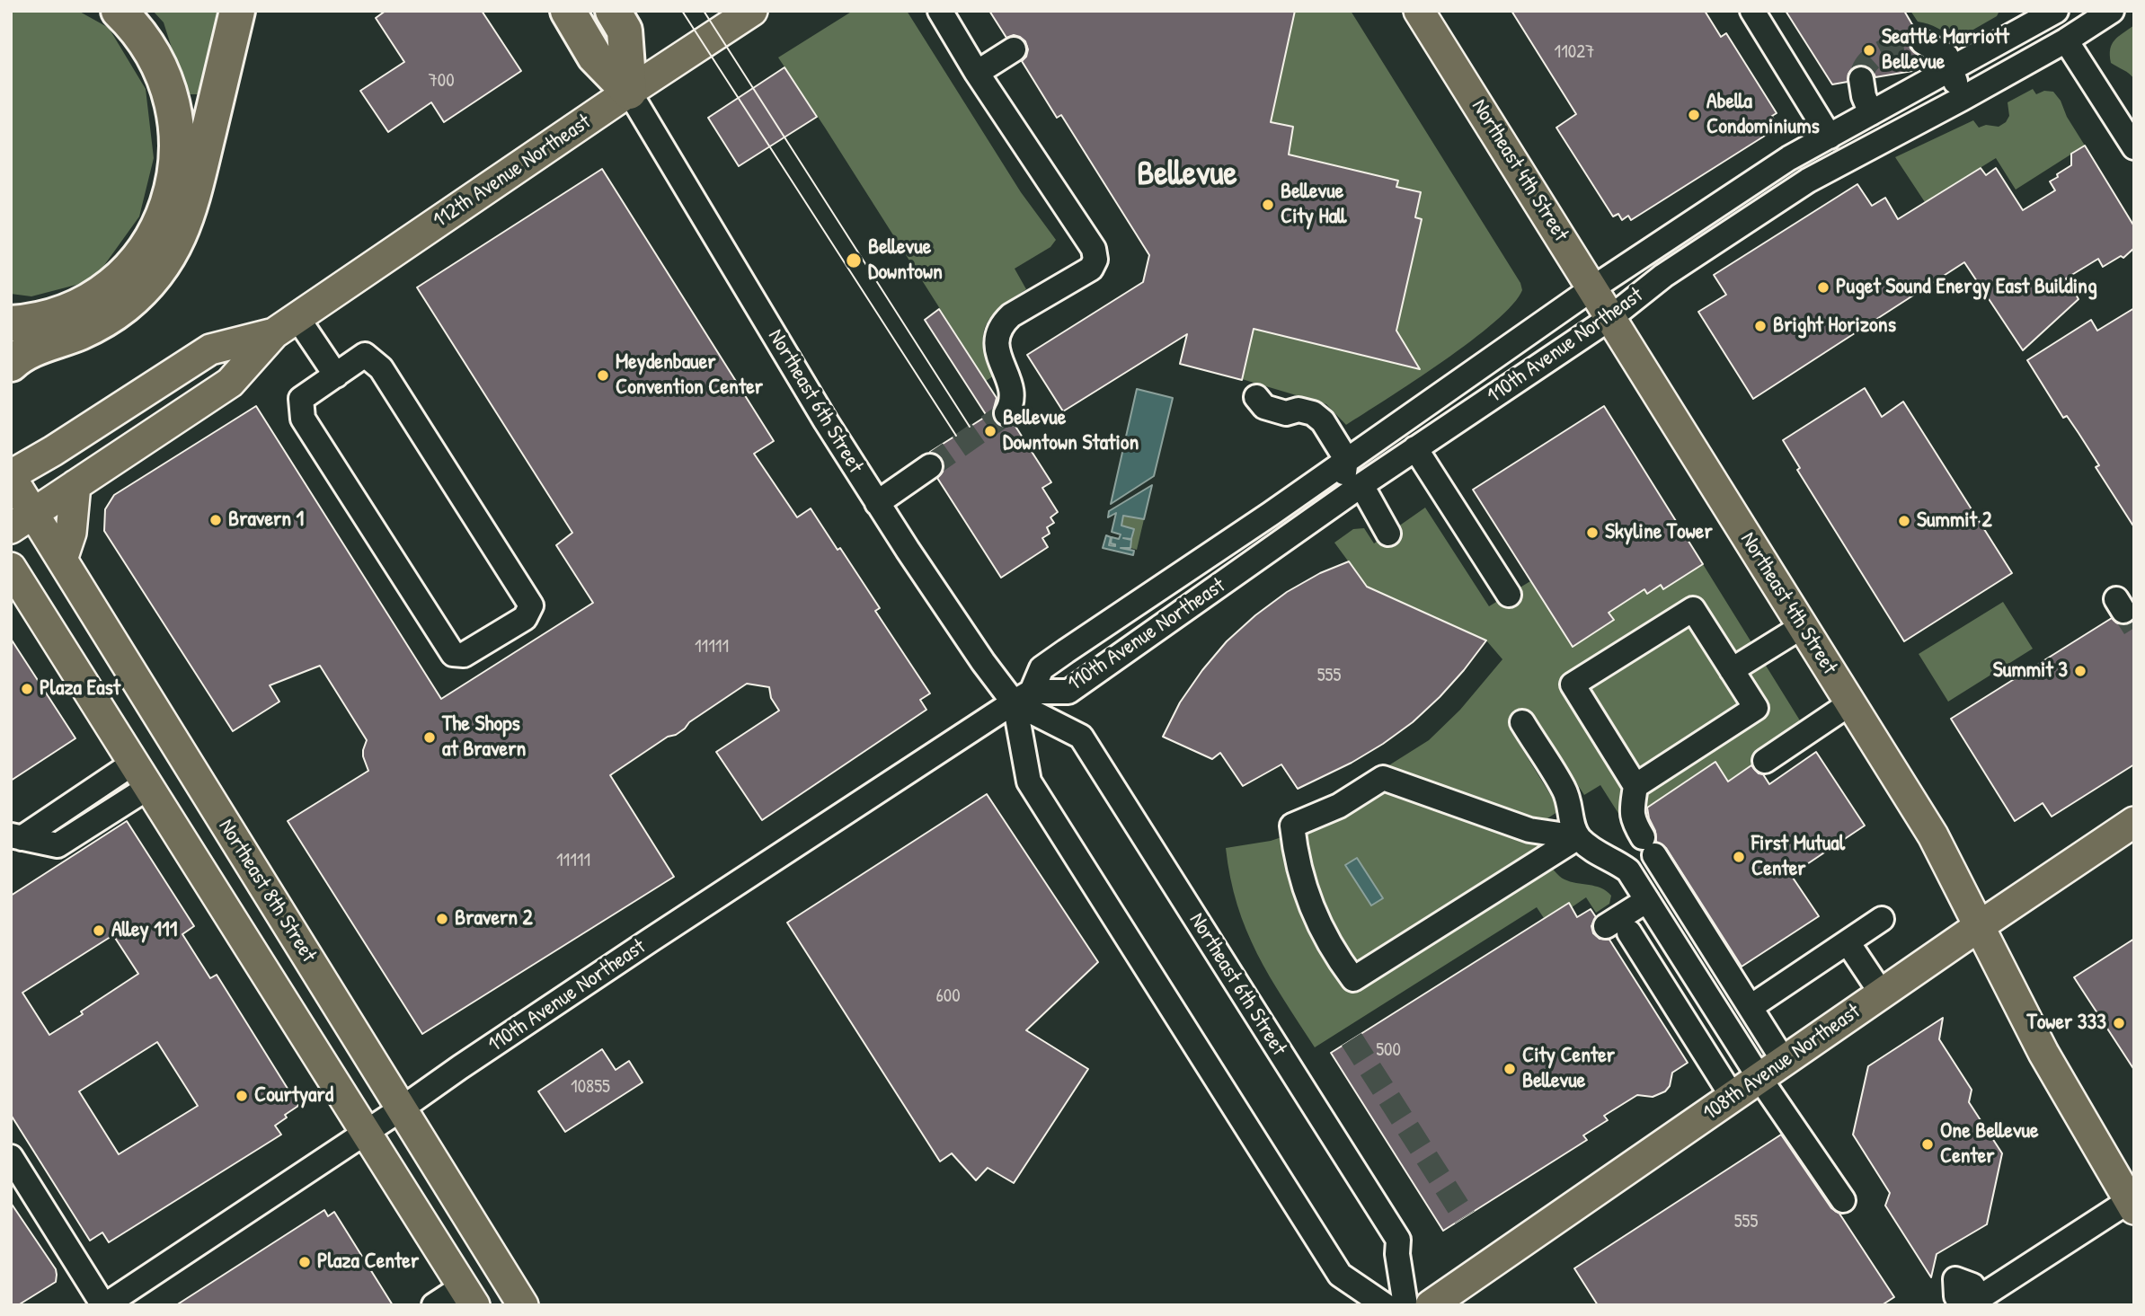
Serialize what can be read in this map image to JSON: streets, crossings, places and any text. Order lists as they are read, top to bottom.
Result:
{
  "streets": {
    "main road": [
      "Northeast 4th Street",
      "112th Avenue Northeast",
      "Northeast 8th Street",
      "108th Avenue Northeast"
    ],
    "street": ["110th Avenue Northeast", "Northeast 6th Street"]
  },
  "crossings": [
    ["Northeast 4th Street", "110th Avenue Northeast"],
    ["Northeast 4th Street", "108th Avenue Northeast"],
    ["112th Avenue Northeast", "Northeast 6th Street"],
    ["112th Avenue Northeast", "Northeast 8th Street"],
    ["110th Avenue Northeast", "Northeast 6th Street"],
    ["110th Avenue Northeast", "Northeast 8th Street"]
  ],
  "districts": ["Bellevue"],
  "places": [
    "Seattle Marriott Bellevue",
    "Abella Condominiums",
    "Bellevue City Hall",
    "Bellevue Downtown",
    "Puget Sound Energy East Building",
    "Bright Horizons",
    "Meydenbauer Convention Center",
    "Bellevue Downtown Station",
    "Bravern 1",
    "Summit 2",
    "Skyline Tower",
    "Summit 3",
    "Plaza East",
    "The Shops at Bravern",
    "First Mutual Center",
    "Bravern 2",
    "Alley 111",
    "Tower 333",
    "City Center Bellevue",
    "Courtyard",
    "One Bellevue Center",
    "Plaza Center"
  ],
  "house_numbers": [
    "11027",
    "700",
    "11111",
    "555",
    "11111",
    "600",
    "500",
    "10855",
    "555"
  ]
}
